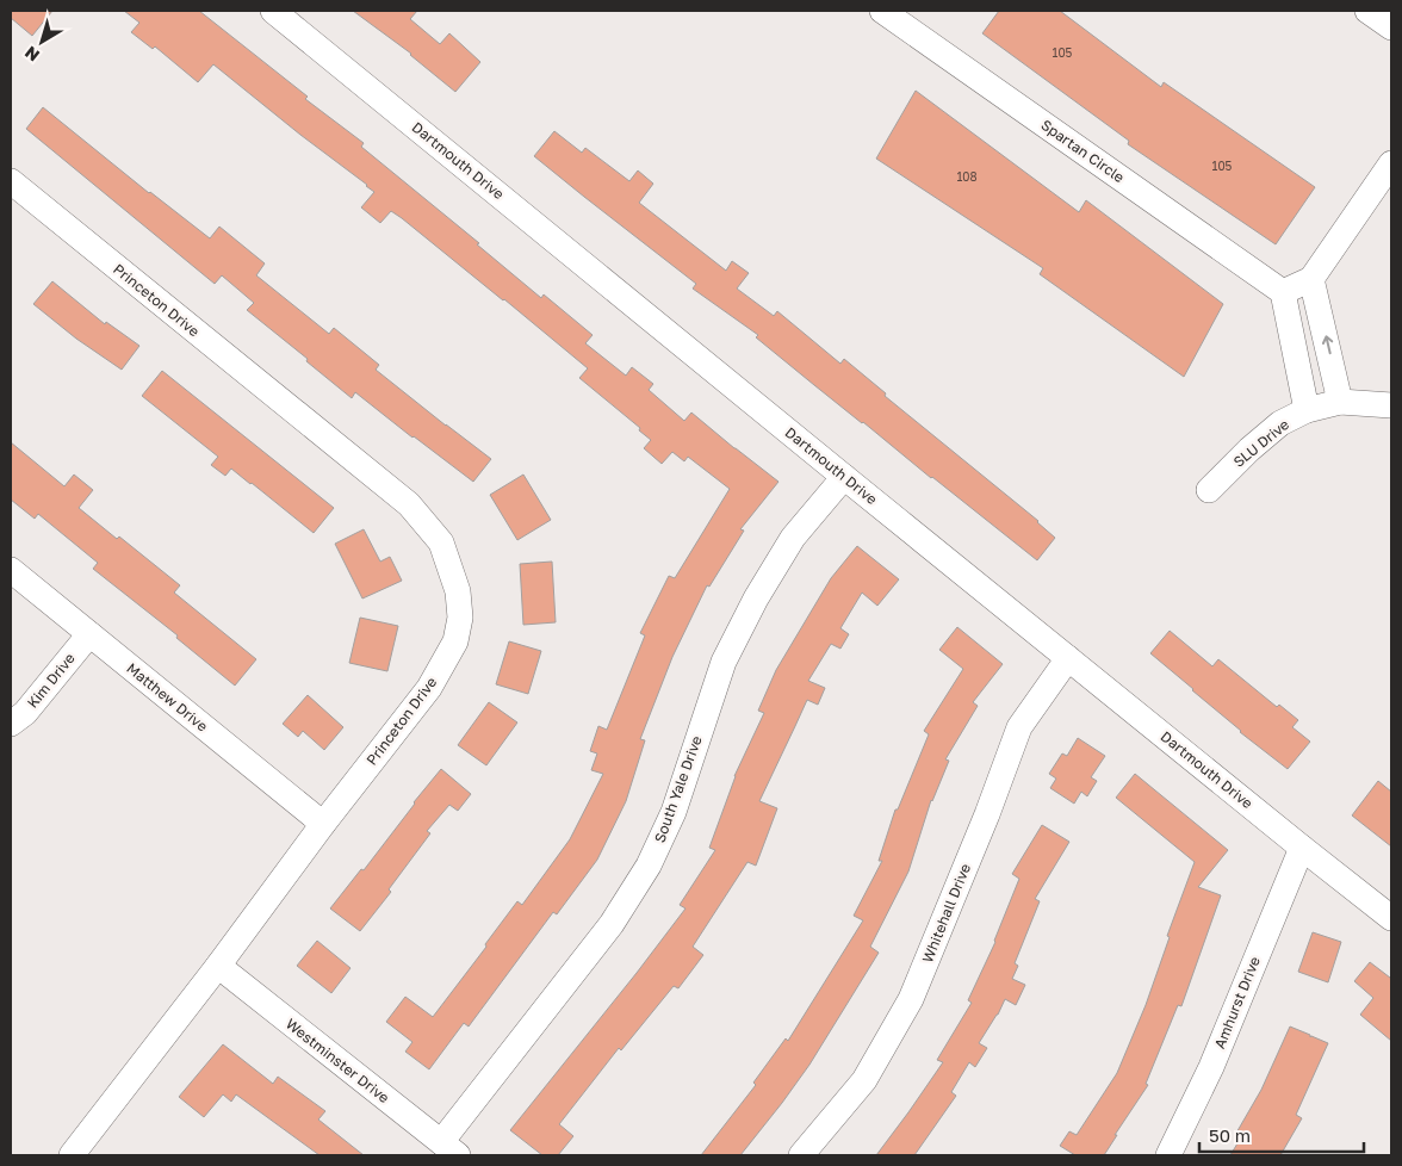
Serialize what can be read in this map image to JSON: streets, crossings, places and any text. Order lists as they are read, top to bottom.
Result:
{
  "streets": {
    "street": [
      "Spartan Circle",
      "Dartmouth Drive",
      "Princeton Drive",
      "SLU Drive",
      "Kim Drive",
      "Matthew Drive",
      "South Yale Drive",
      "Whitehall Drive",
      "Amhurst Drive",
      "Westminster Drive"
    ]
  },
  "crossings": [
    ["Dartmouth Drive", "South Yale Drive"],
    ["Dartmouth Drive", "Whitehall Drive"],
    ["Dartmouth Drive", "Amhurst Drive"],
    ["Princeton Drive", "Matthew Drive"],
    ["Princeton Drive", "Westminster Drive"],
    ["Kim Drive", "Matthew Drive"],
    ["South Yale Drive", "Westminster Drive"]
  ],
  "house_numbers": ["105", "105", "108"],
  "scale_bar": "50 m",
  "north": "bottom left"
}
